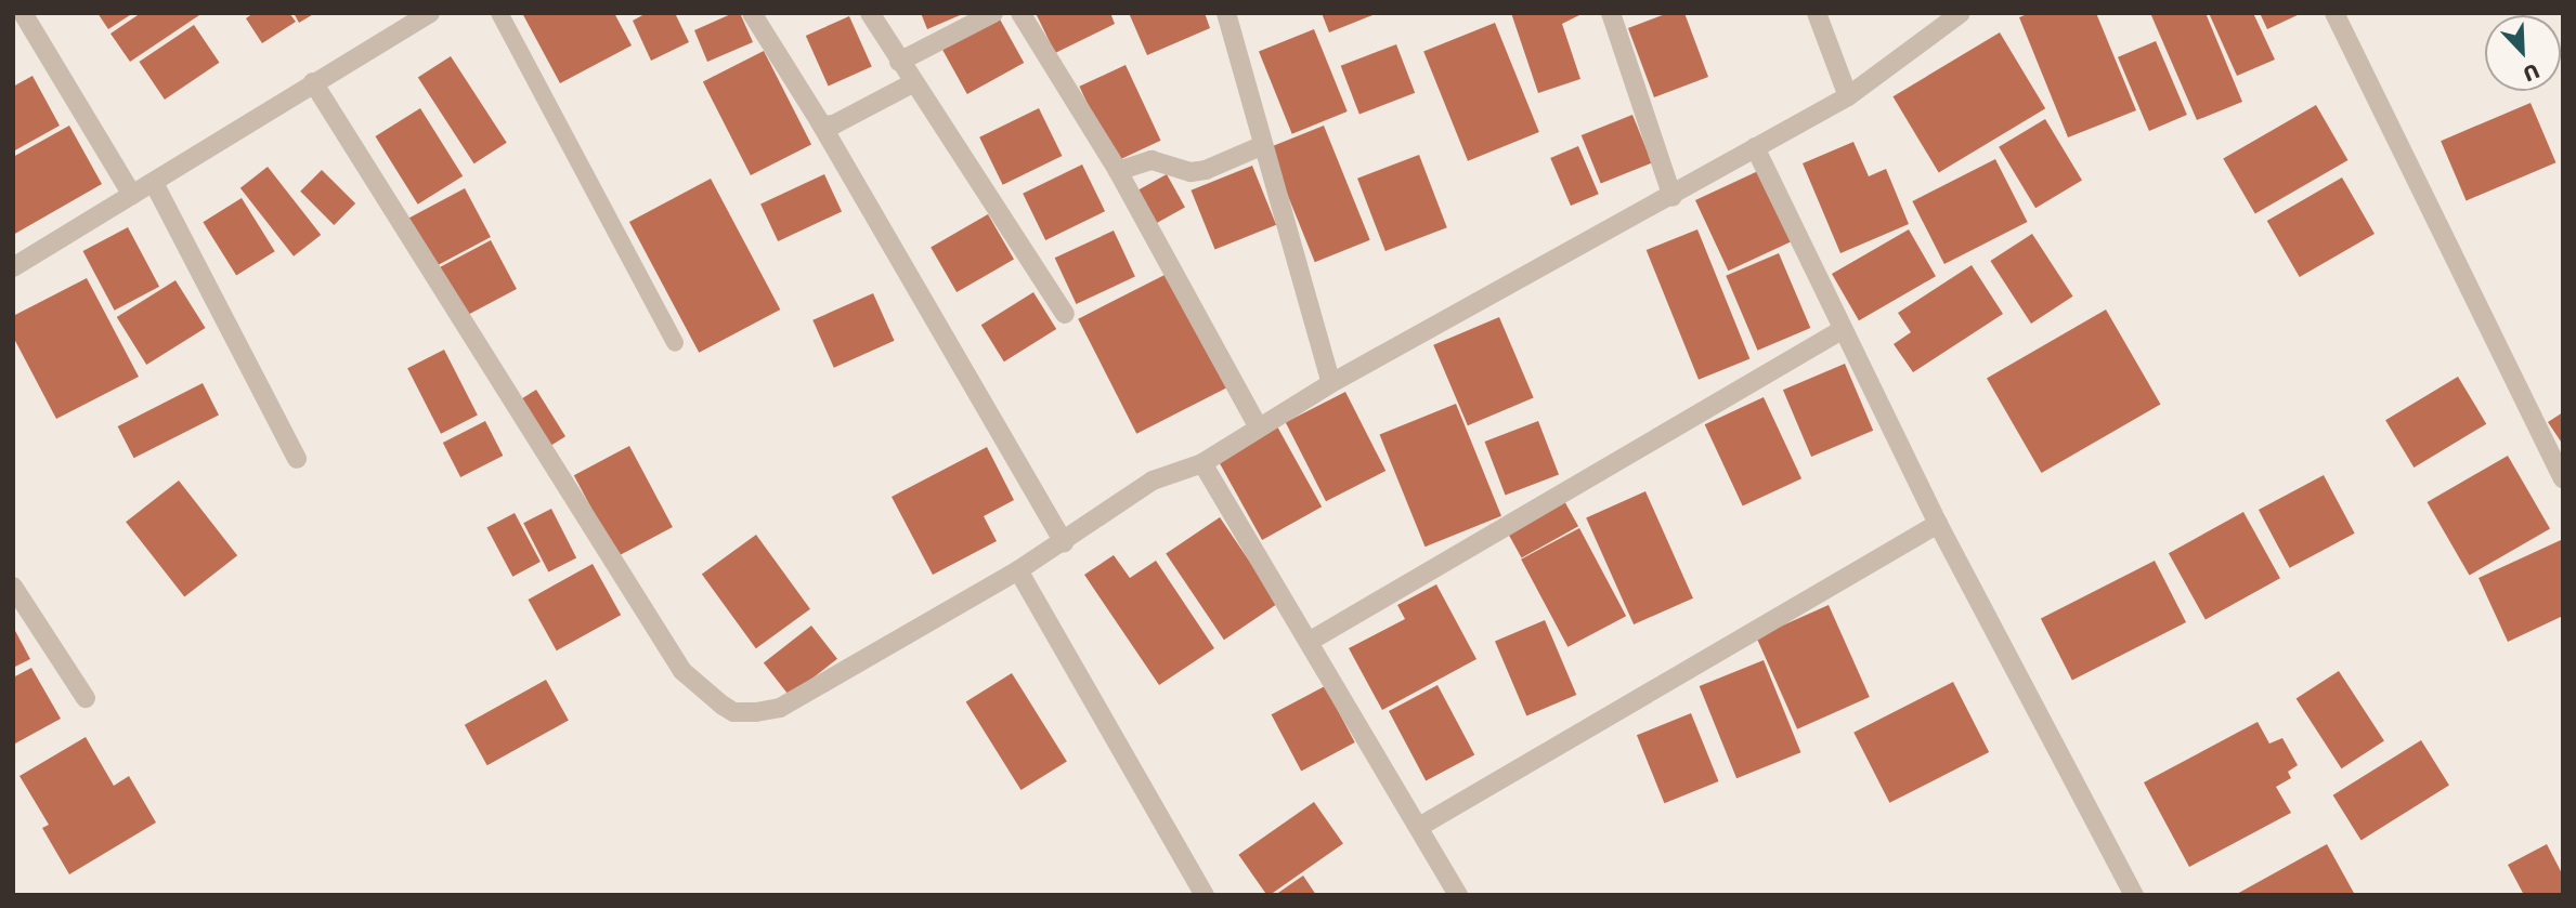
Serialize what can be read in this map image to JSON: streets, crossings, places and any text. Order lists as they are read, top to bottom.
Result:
{
  "north": "bottom right"
}
